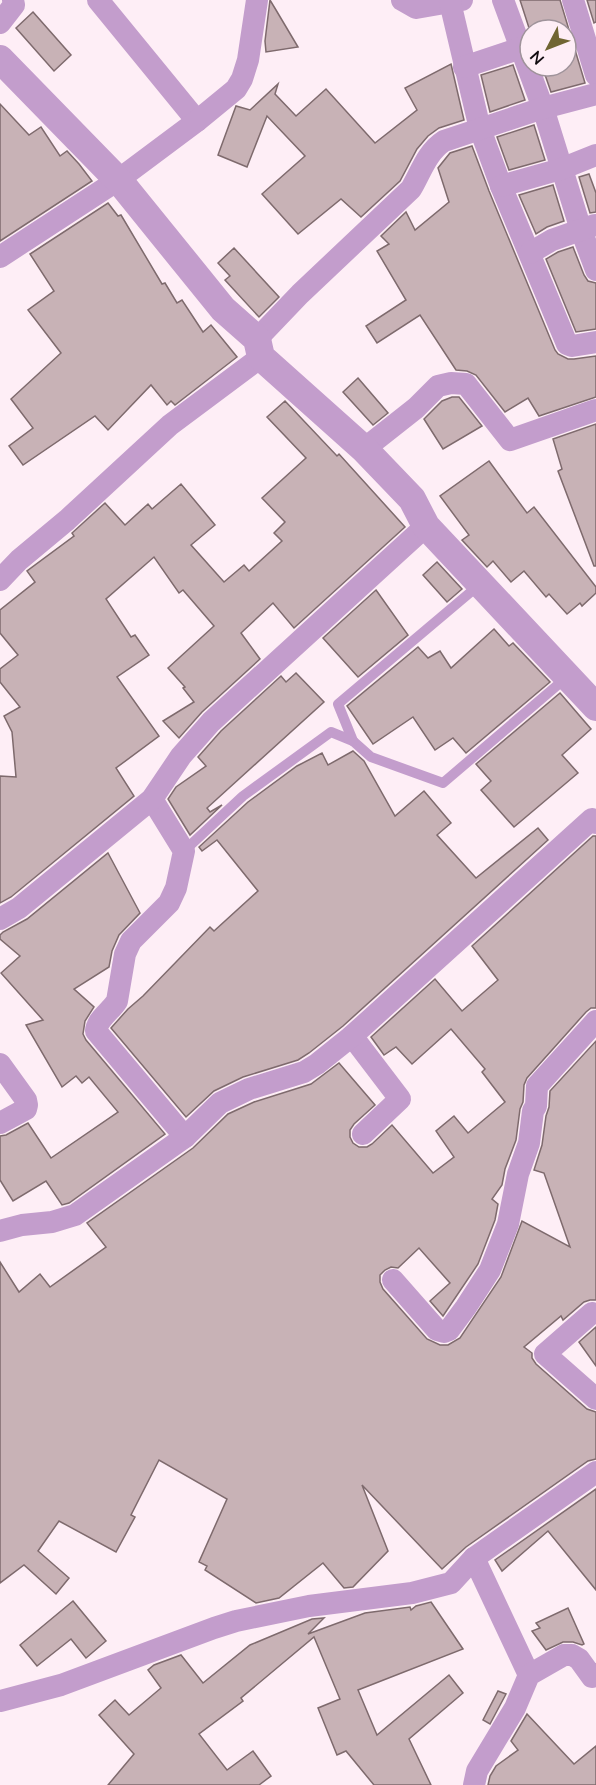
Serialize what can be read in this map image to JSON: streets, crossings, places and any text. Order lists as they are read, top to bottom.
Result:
{
  "north": "bottom left"
}
